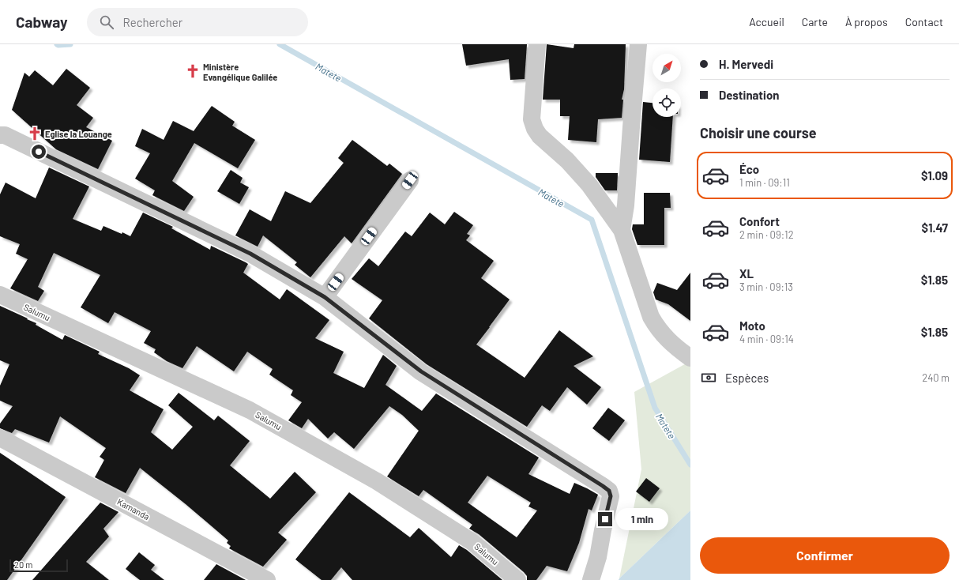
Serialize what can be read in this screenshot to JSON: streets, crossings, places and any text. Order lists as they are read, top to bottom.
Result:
{
  "streets": {
    "street": ["Salumu", "Kamanda"]
  },
  "water": ["Matete"],
  "places": {
    "church": ["Ministère Evangélique Galilée", "Eglise la Louange"]
  },
  "scale_bar": "20 m",
  "north": "top right",
  "page": {
    "header": "Cabway",
    "search": "Rechercher",
    "nav": [
      "Accueil",
      "Carte",
      "À propos",
      "Contact"
    ],
    "banner": ["H. Mervedi", "Destination"],
    "heading": "Choisir une course",
    "list": [
      {
        "name": "Éco",
        "note": "1 min · 09:11",
        "value": "$1.09"
      },
      {
        "name": "Confort",
        "note": "2 min · 09:12",
        "value": "$1.47"
      },
      {
        "name": "XL",
        "note": "3 min · 09:13",
        "value": "$1.85"
      },
      {
        "name": "Moto",
        "note": "4 min · 09:14",
        "value": "$1.85"
      }
    ],
    "pay": ["Espèces", "240 m"],
    "bubble": "1 min",
    "buttons": "Confirmer",
    "scale": "20 m"
  }
}
